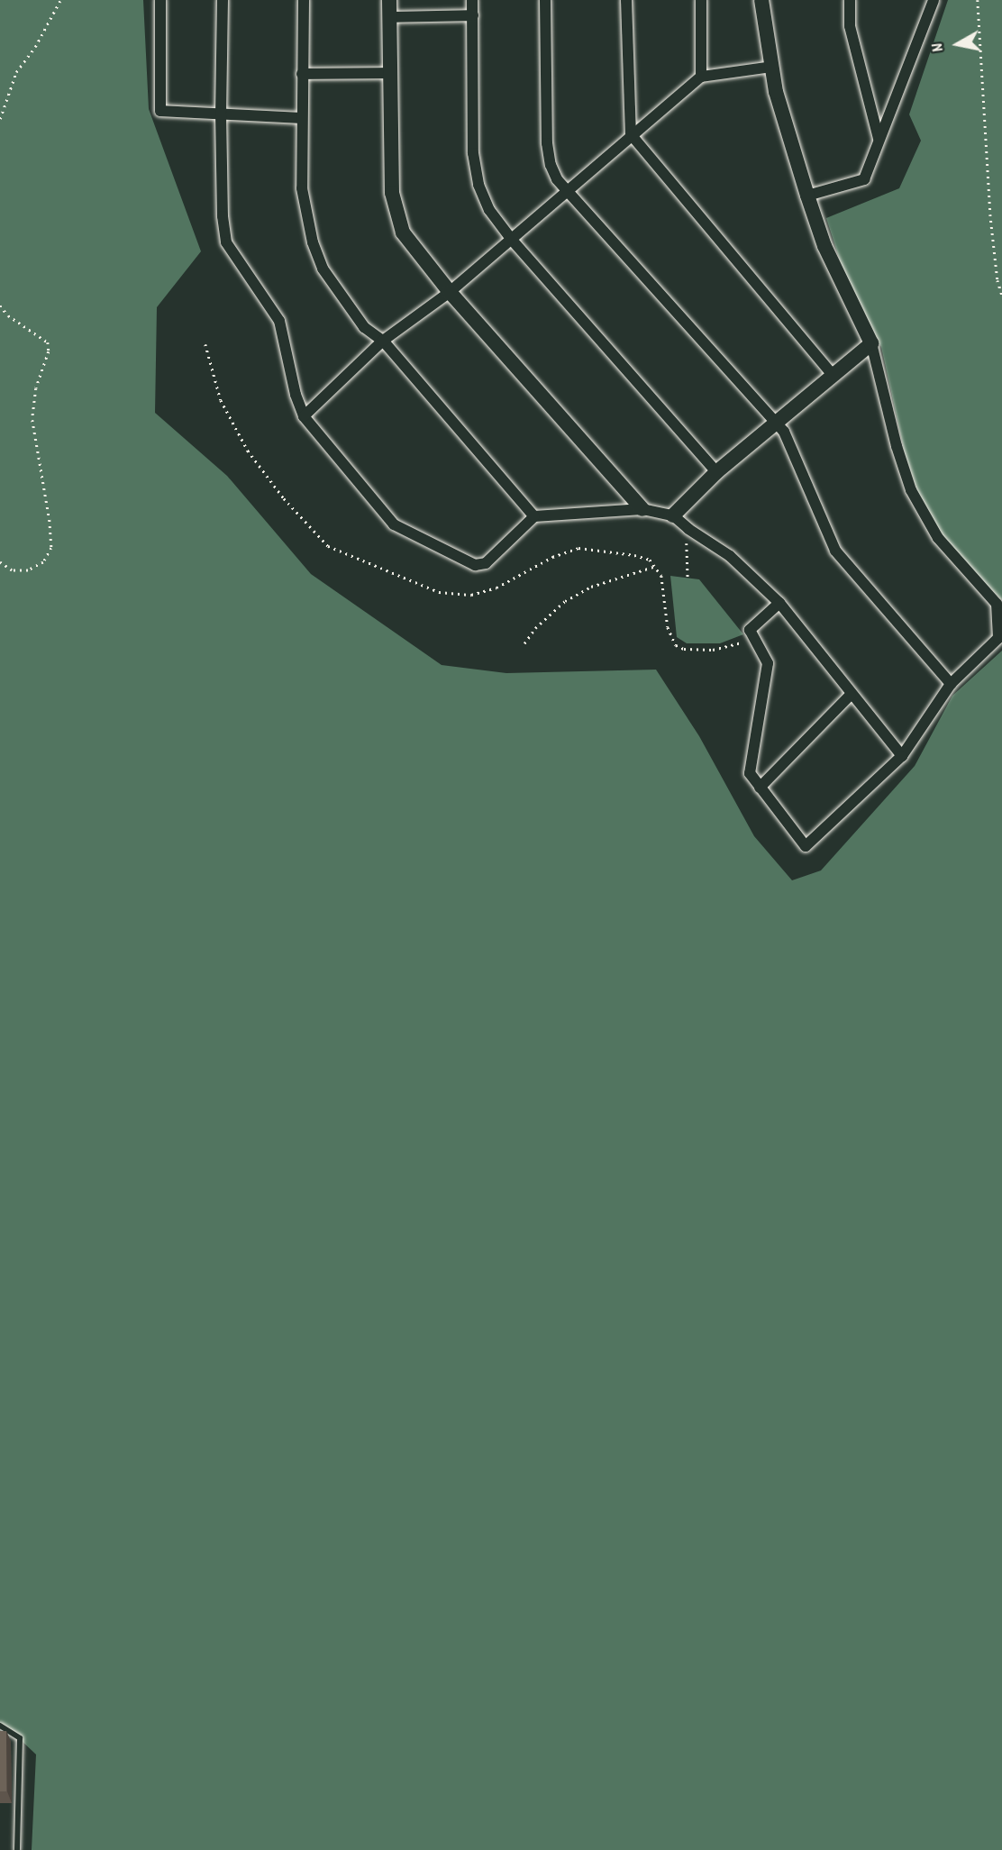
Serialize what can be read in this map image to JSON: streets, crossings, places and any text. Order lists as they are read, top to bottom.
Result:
{
  "north": "left"
}
